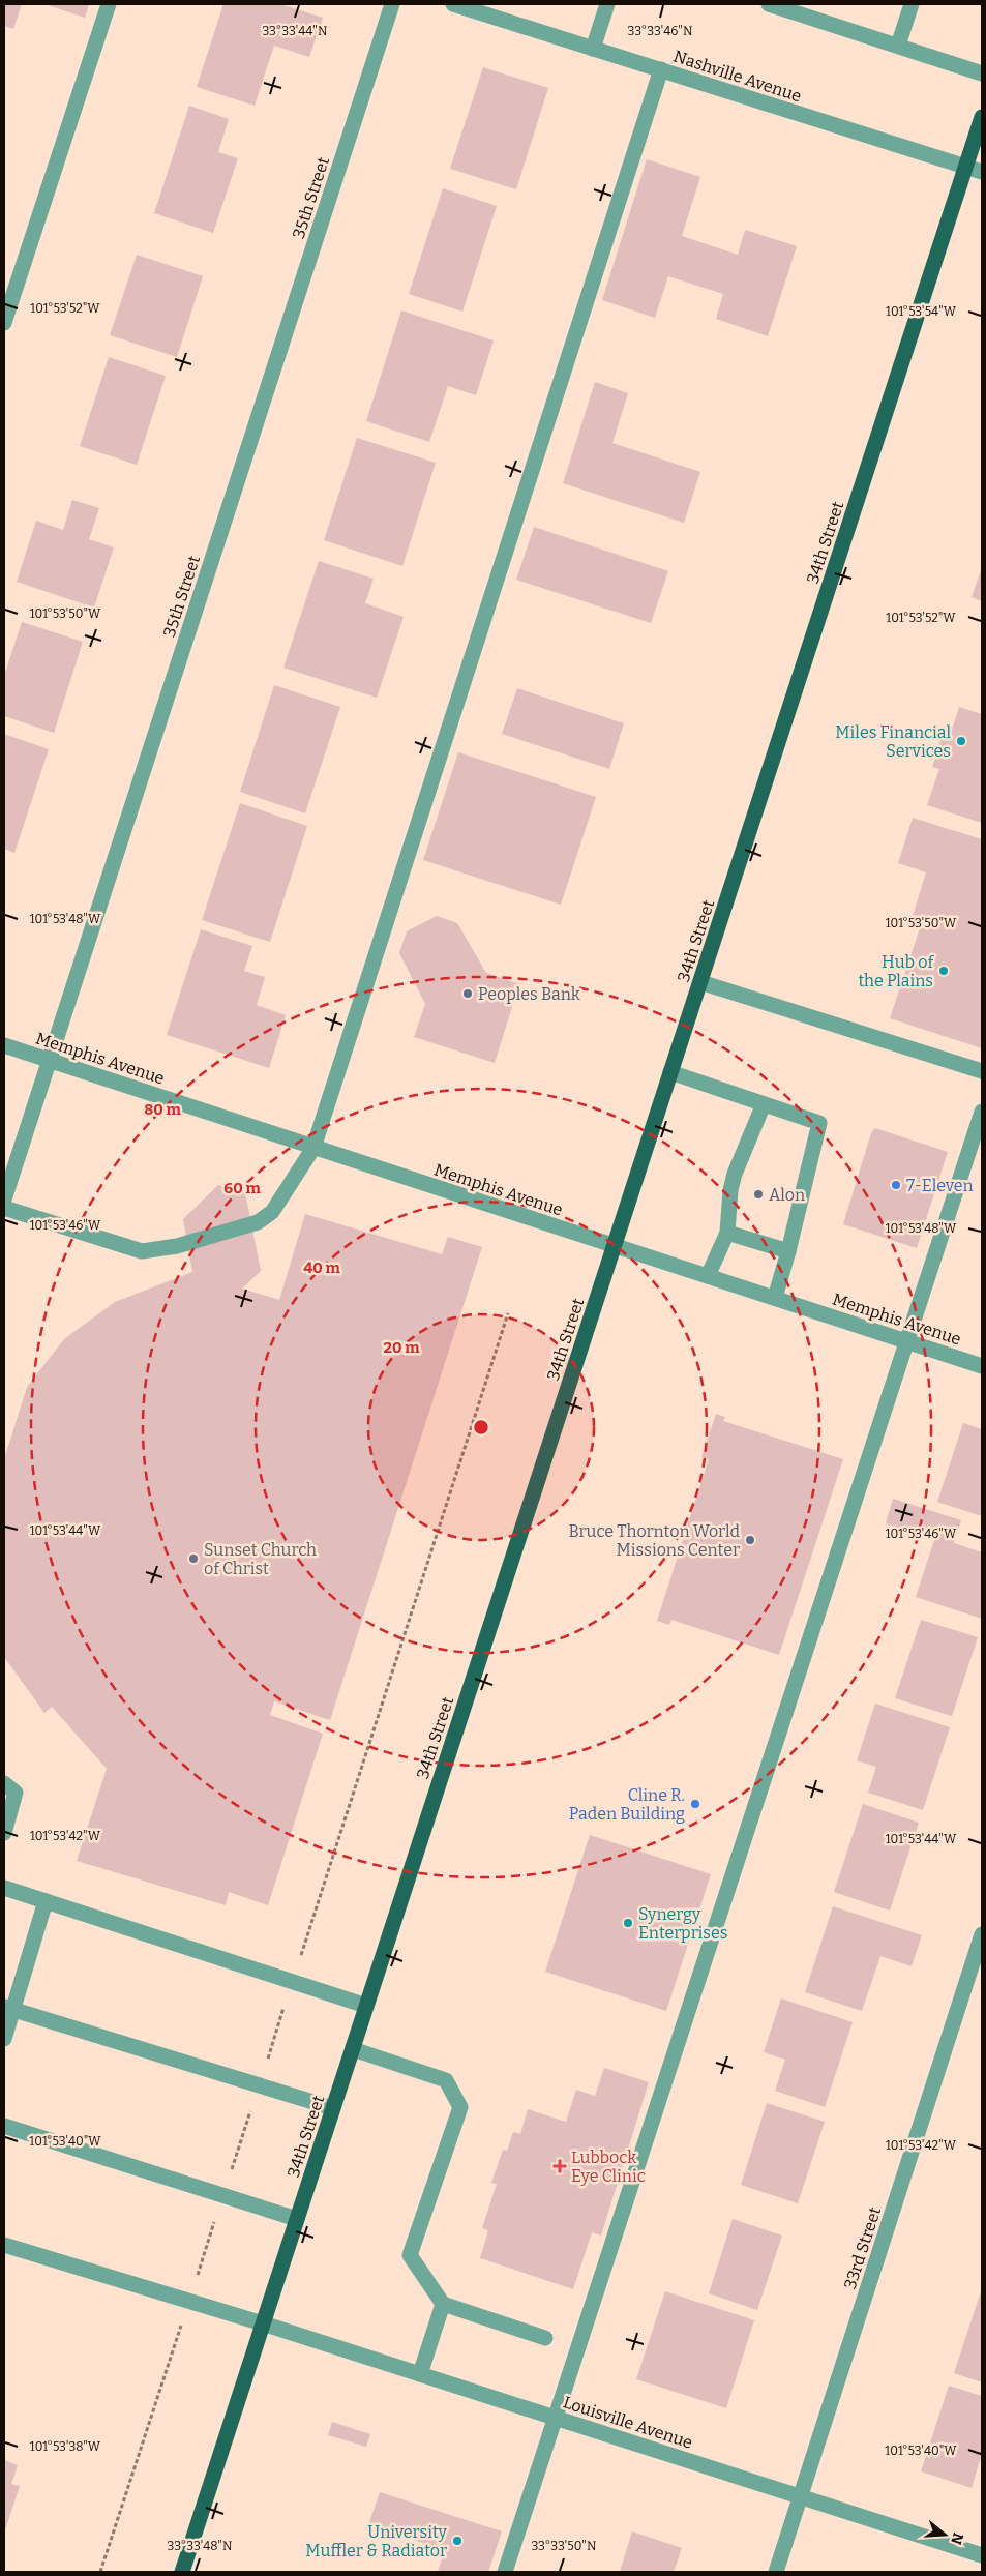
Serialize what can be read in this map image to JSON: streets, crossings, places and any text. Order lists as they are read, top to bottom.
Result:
{
  "streets": {
    "main road": ["34th Street"],
    "street": [
      "Nashville Avenue",
      "35th Street",
      "Memphis Avenue",
      "33rd Street",
      "Louisville Avenue"
    ]
  },
  "crossings": [
    ["Nashville Avenue", "34th Street"],
    ["35th Street", "Memphis Avenue"],
    ["34th Street", "Memphis Avenue"],
    ["34th Street", "Louisville Avenue"],
    ["33rd Street", "Louisville Avenue"]
  ],
  "places": {
    "other": [
      "Miles Financial Services",
      "Hub of the Plains",
      "Peoples Bank",
      "7-Eleven",
      "Alon",
      "Bruce Thornton World Missions Center",
      "Sunset Church of Christ",
      "Cline R. Paden Building",
      "Synergy Enterprises",
      "University Muffler & Radiator"
    ],
    "health": ["Lubbock Eye Clinic"]
  },
  "north": "right",
  "coordinates": [
    "33°33'44\"N",
    "33°33'46\"N",
    "101°53'52\"W",
    "101°53'54\"W",
    "101°53'50\"W",
    "101°53'48\"W",
    "101°53'46\"W",
    "101°53'44\"W",
    "101°53'42\"W",
    "101°53'40\"W",
    "101°53'38\"W",
    "33°33'48\"N",
    "33°33'50\"N"
  ],
  "rings": [
    "80 m",
    "60 m",
    "40 m",
    "20 m"
  ]
}
